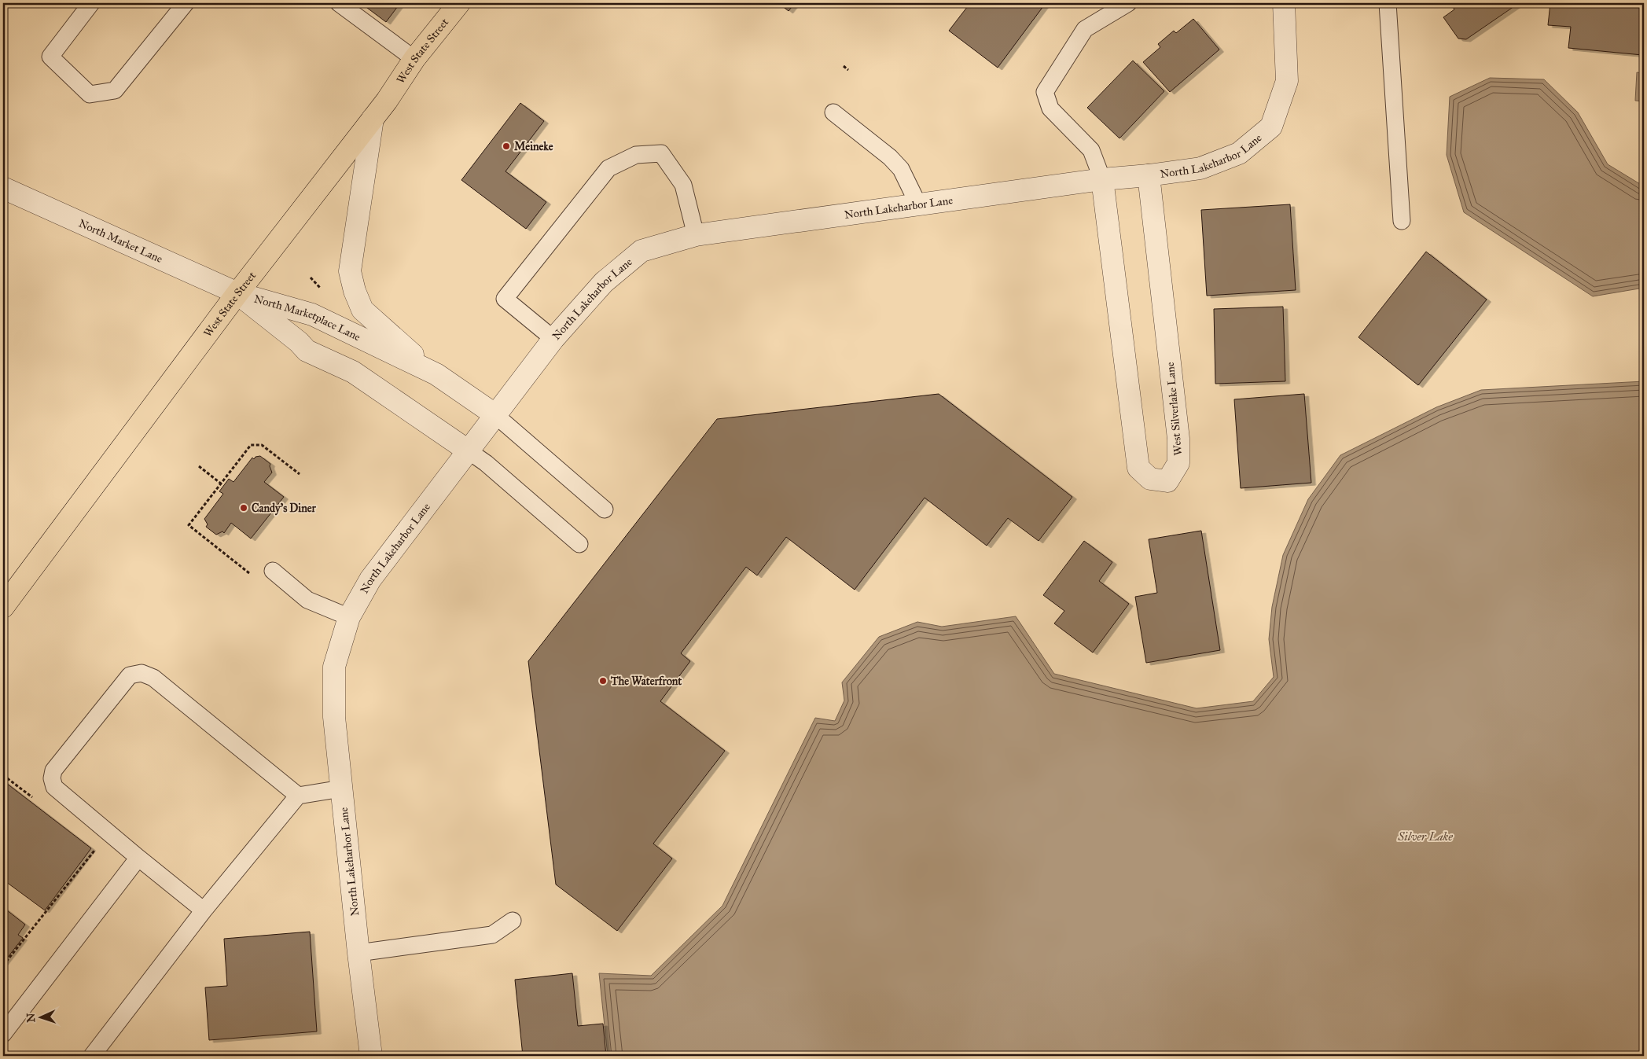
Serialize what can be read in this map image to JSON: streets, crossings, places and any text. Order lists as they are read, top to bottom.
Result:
{
  "streets": {
    "main road": ["West State Street"],
    "street": [
      "North Lakeharbor Lane",
      "North Market Lane",
      "North Marketplace Lane",
      "West Silverlake Lane"
    ]
  },
  "crossings": [
    ["West State Street", "North Market Lane"],
    ["West State Street", "North Marketplace Lane"],
    ["North Lakeharbor Lane", "North Marketplace Lane"],
    ["North Lakeharbor Lane", "West Silverlake Lane"],
    ["North Market Lane", "North Marketplace Lane"]
  ],
  "water": ["Silver Lake"],
  "places": ["Meineke", "Candy's Diner", "The Waterfront"],
  "north": "left"
}
